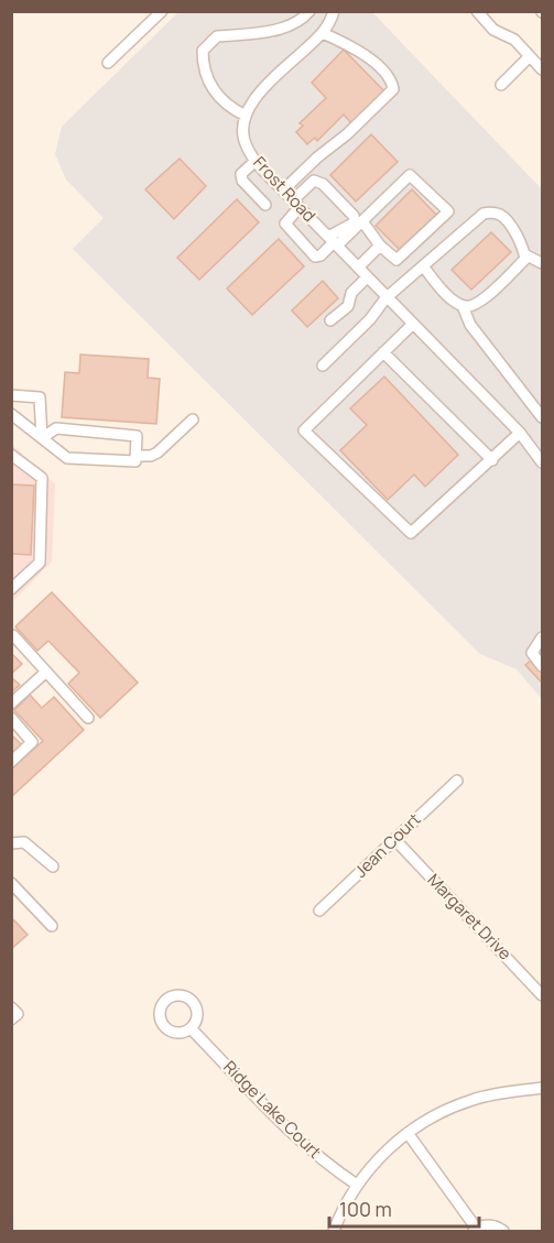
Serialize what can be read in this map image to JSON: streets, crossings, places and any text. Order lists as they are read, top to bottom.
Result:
{
  "streets": {
    "street": [
      "Frost Road",
      "Jean Court",
      "Margaret Drive",
      "Ridge Lake Court"
    ]
  },
  "crossings": [
    ["Jean Court", "Margaret Drive"]
  ],
  "scale_bar": "100 m"
}
